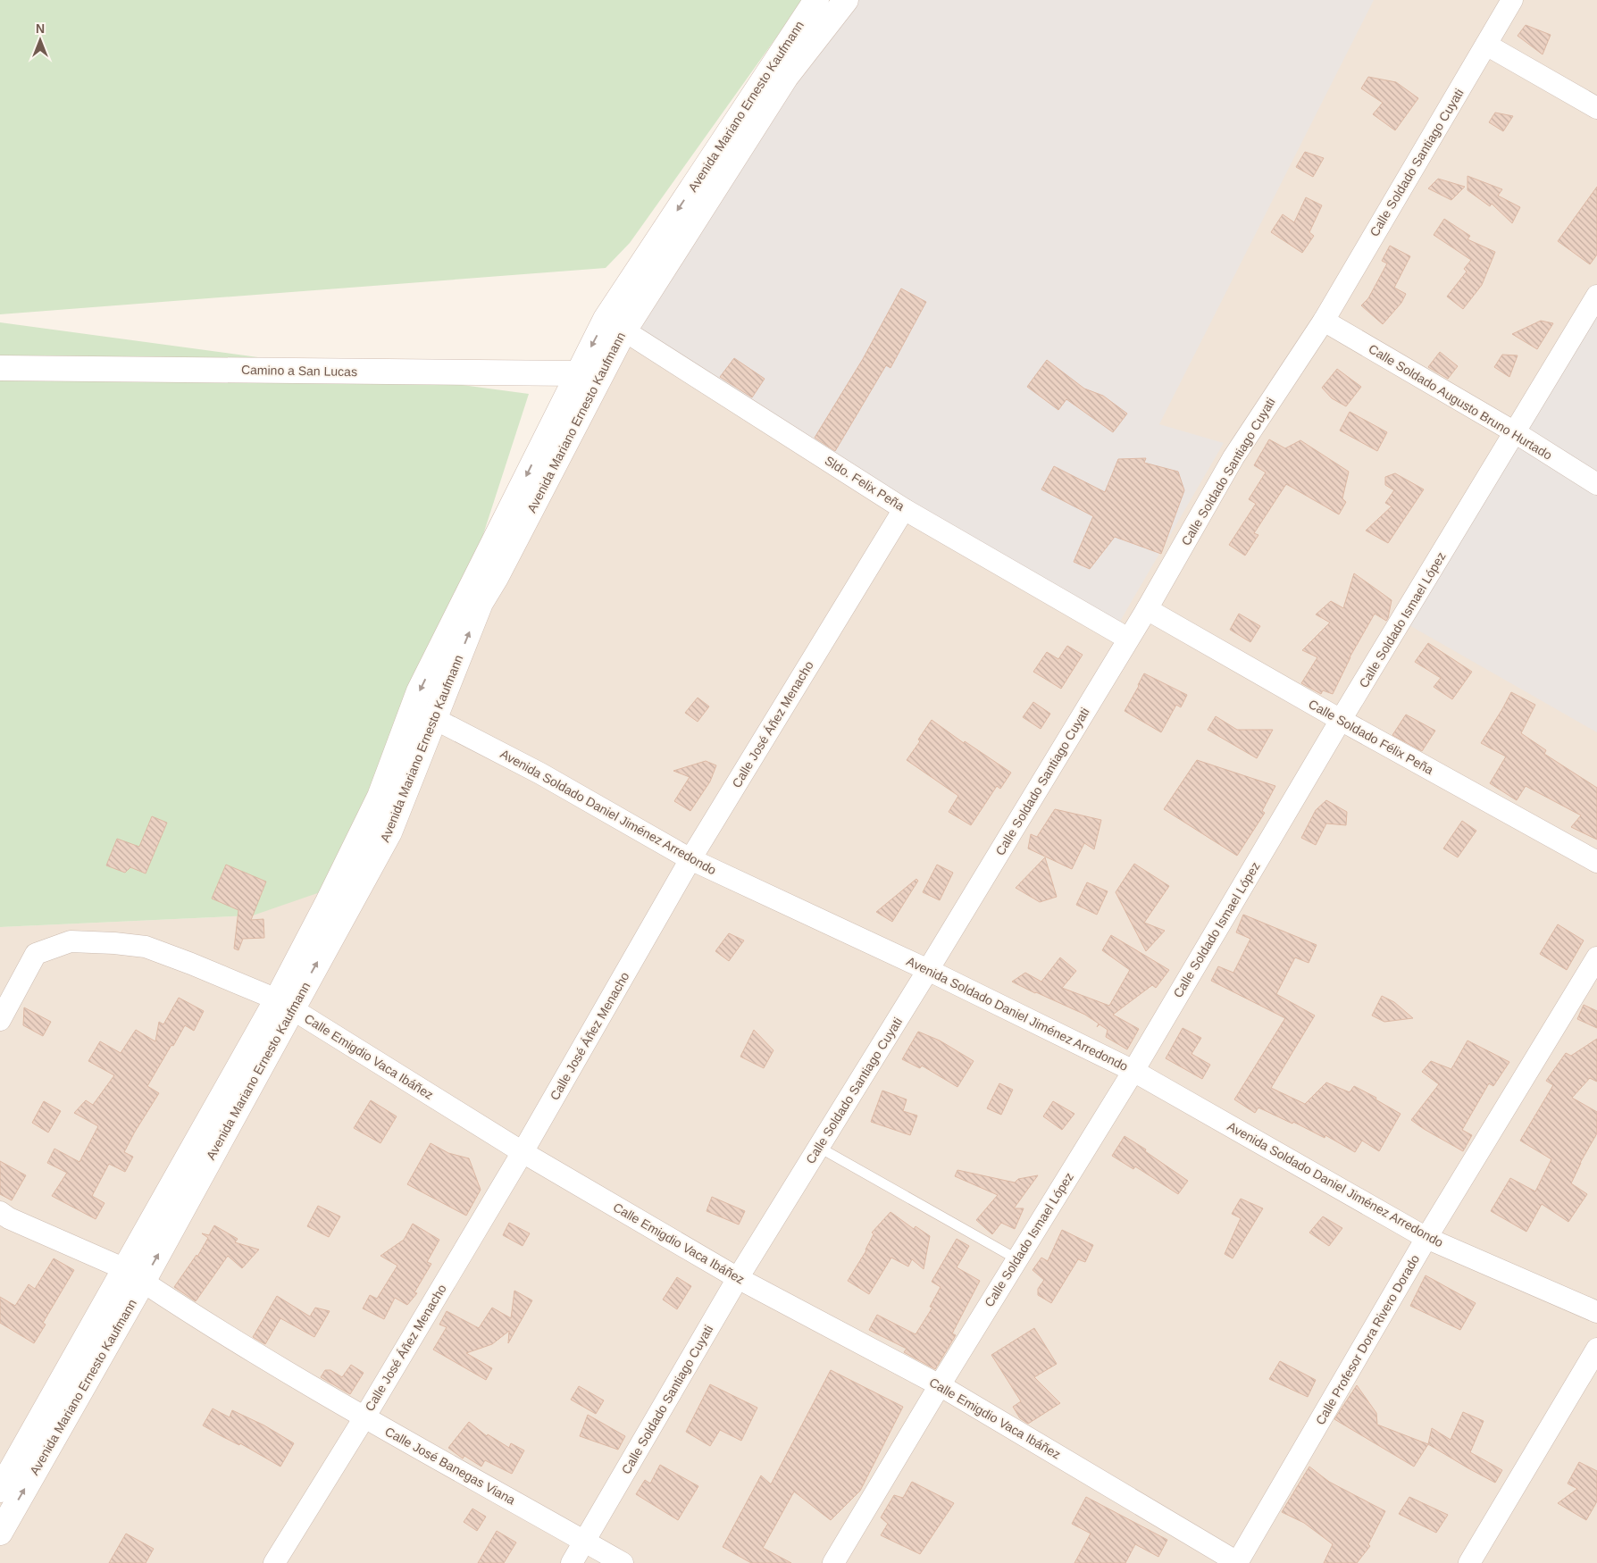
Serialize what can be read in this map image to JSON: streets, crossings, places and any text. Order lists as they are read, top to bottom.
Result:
{
  "streets": {
    "main road": ["Avenida Mariano Ernesto Kaufmann", "Camino a San Lucas"],
    "street": [
      "Calle Soldado Santiago Cuyati",
      "Calle Soldado Augusto Bruno Hurtado",
      "Sldo. Felix Peña",
      "Calle Soldado Ismael López",
      "Calle José Áñez Menacho",
      "Calle Soldado Félix Peña",
      "Avenida Soldado Daniel Jiménez Arredondo",
      "Calle Emigdio Vaca Ibáñez",
      "Calle Profesor Dora Rivero Dorado",
      "Calle José Banegas Viana"
    ]
  },
  "crossings": [
    ["Avenida Mariano Ernesto Kaufmann", "Camino a San Lucas"],
    ["Avenida Mariano Ernesto Kaufmann", "Sldo. Felix Peña"],
    ["Avenida Mariano Ernesto Kaufmann", "Avenida Soldado Daniel Jiménez Arredondo"],
    ["Avenida Mariano Ernesto Kaufmann", "Calle Emigdio Vaca Ibáñez"],
    ["Avenida Mariano Ernesto Kaufmann", "Calle José Banegas Viana"],
    ["Calle Soldado Santiago Cuyati", "Calle Soldado Augusto Bruno Hurtado"],
    ["Calle Soldado Santiago Cuyati", "Sldo. Felix Peña"],
    ["Calle Soldado Santiago Cuyati", "Calle Soldado Félix Peña"],
    ["Calle Soldado Santiago Cuyati", "Avenida Soldado Daniel Jiménez Arredondo"],
    ["Calle Soldado Santiago Cuyati", "Calle Emigdio Vaca Ibáñez"],
    ["Calle Soldado Santiago Cuyati", "Calle José Banegas Viana"],
    ["Calle Soldado Augusto Bruno Hurtado", "Calle Soldado Ismael López"],
    ["Sldo. Felix Peña", "Calle José Áñez Menacho"],
    ["Calle Soldado Ismael López", "Calle Soldado Félix Peña"],
    ["Calle Soldado Ismael López", "Avenida Soldado Daniel Jiménez Arredondo"],
    ["Calle Soldado Ismael López", "Calle Emigdio Vaca Ibáñez"],
    ["Calle José Áñez Menacho", "Avenida Soldado Daniel Jiménez Arredondo"],
    ["Calle José Áñez Menacho", "Calle Emigdio Vaca Ibáñez"],
    ["Calle José Áñez Menacho", "Calle José Banegas Viana"],
    ["Avenida Soldado Daniel Jiménez Arredondo", "Calle Profesor Dora Rivero Dorado"],
    ["Calle Emigdio Vaca Ibáñez", "Calle Profesor Dora Rivero Dorado"]
  ],
  "north": "top"
}
